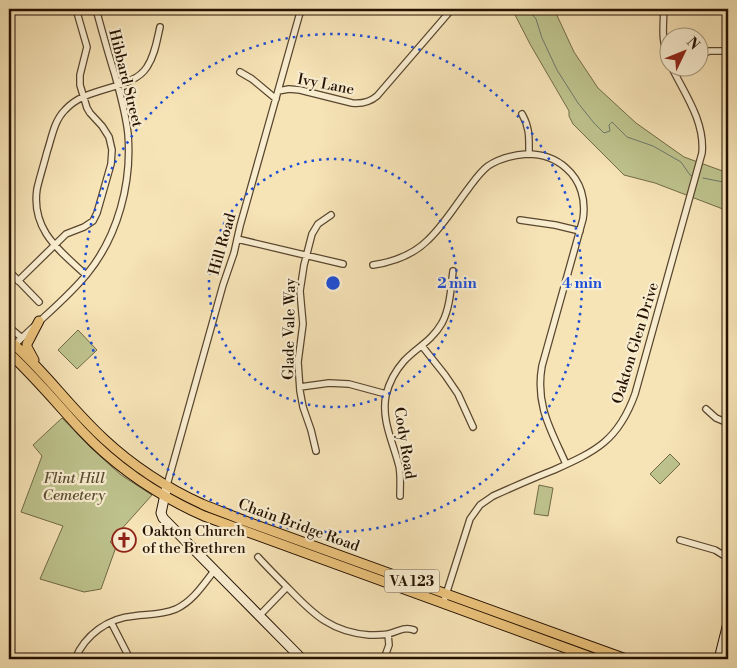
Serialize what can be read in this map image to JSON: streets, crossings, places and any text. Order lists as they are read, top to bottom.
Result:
{
  "streets": {
    "main road": ["Chain Bridge Road", "VA 123"],
    "street": [
      "Hibbard Street",
      "Ivy Lane",
      "Hill Road",
      "Glade Vale Way",
      "Oakton Glen Drive",
      "Cody Road"
    ]
  },
  "crossings": [
    ["Hibbard Street", "Chain Bridge Road"],
    ["Ivy Lane", "Hill Road"],
    ["Hill Road", "Chain Bridge Road"],
    ["Oakton Glen Drive", "Chain Bridge Road"]
  ],
  "parks": ["Flint Hill Cemetery"],
  "places": {
    "church": ["Oakton Church of the Brethren"]
  },
  "north": "top right",
  "rings": ["2 min", "4 min"]
}
